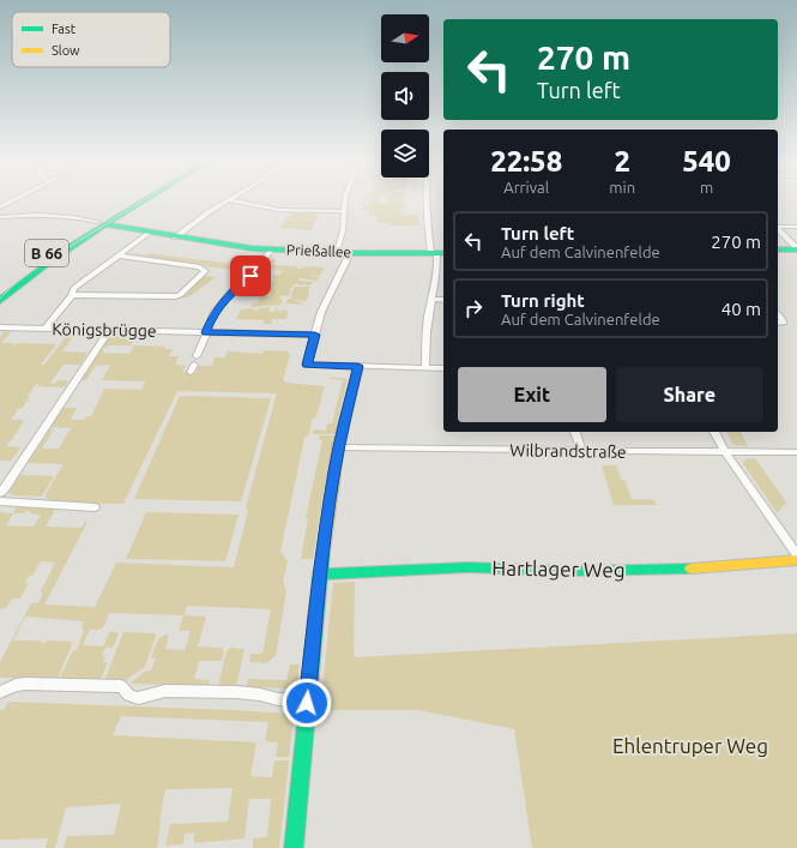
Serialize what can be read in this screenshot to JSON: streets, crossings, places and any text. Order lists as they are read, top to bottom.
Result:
{
  "streets": {
    "street": [
      "Prießallee",
      "B 66",
      "Königsbrügge",
      "Wilbrandstraße",
      "Hartlager Weg"
    ]
  },
  "crossings": [
    ["Prießallee", "B 66"]
  ],
  "parks": ["Ehlentruper Weg"],
  "legend": ["Fast", "Slow"],
  "north": "right",
  "page": {
    "turn": ["270 m", "Turn left"],
    "eta": [
      "22:58",
      "Arrival",
      "2",
      "min",
      "540",
      "m"
    ],
    "list": [
      {
        "name": "Turn left",
        "note": "Auf dem Calvinenfelde",
        "value": "270 m"
      },
      {
        "name": "Turn right",
        "note": "Auf dem Calvinenfelde",
        "value": "40 m"
      }
    ],
    "buttons": ["Exit", "Share"]
  }
}
